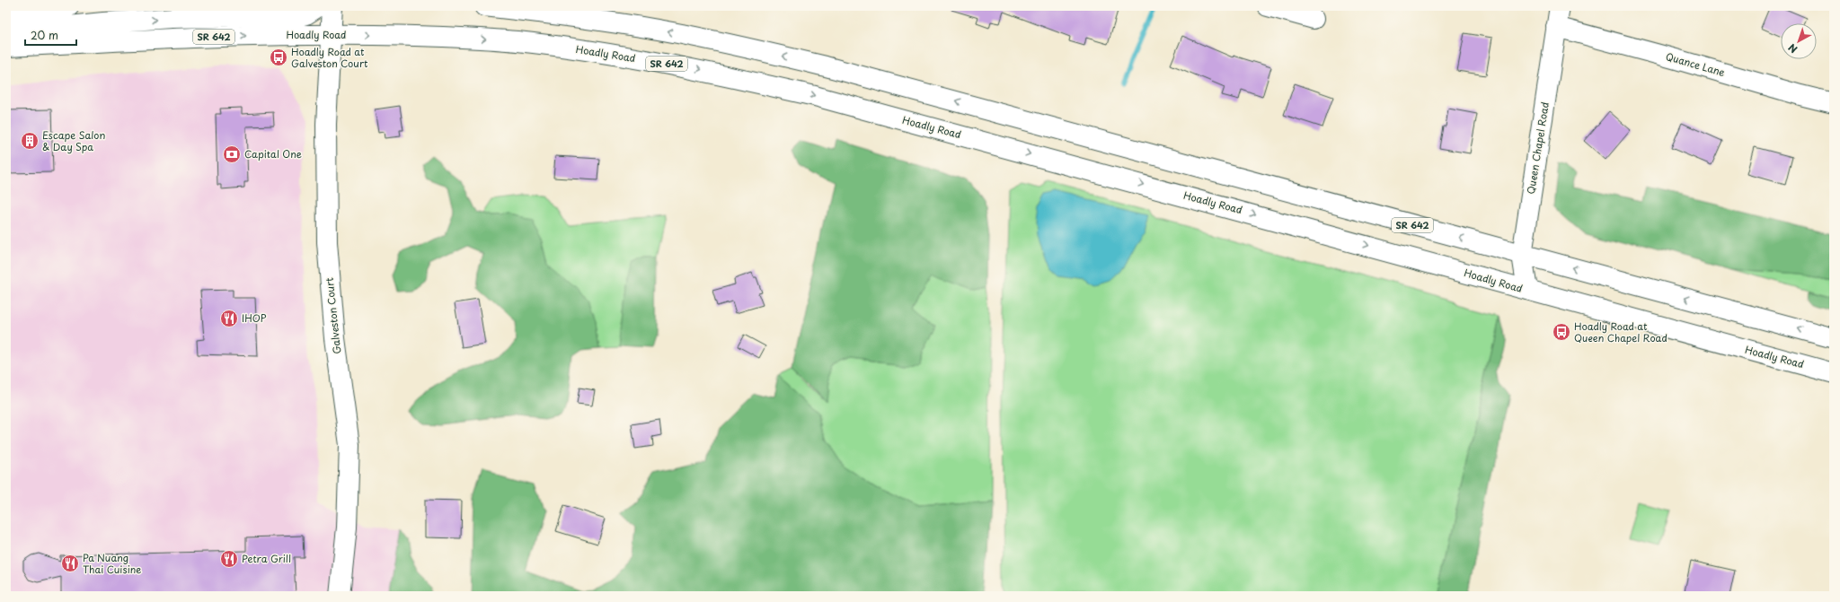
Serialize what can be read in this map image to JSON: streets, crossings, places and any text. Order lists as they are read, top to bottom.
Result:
{
  "streets": {
    "main road": [
      "Hoadly Road",
      "SR 642",
      "Quance Lane",
      "Queen Chapel Road",
      "Galveston Court"
    ]
  },
  "crossings": [
    ["Hoadly Road", "Queen Chapel Road"],
    ["Hoadly Road", "Galveston Court"],
    ["SR 642", "Queen Chapel Road"],
    ["Quance Lane", "Queen Chapel Road"]
  ],
  "places": {
    "bus stop": ["Hoadly Road at Galveston Court", "Hoadly Road at Queen Chapel Road"],
    "building": ["Escape Salon & Day Spa"],
    "bank": ["Capital One"],
    "restaurant": ["IHOP", "Petra Grill", "Pa Nuang Thai Cuisine"]
  },
  "scale_bar": "20 m",
  "north": "bottom left"
}
